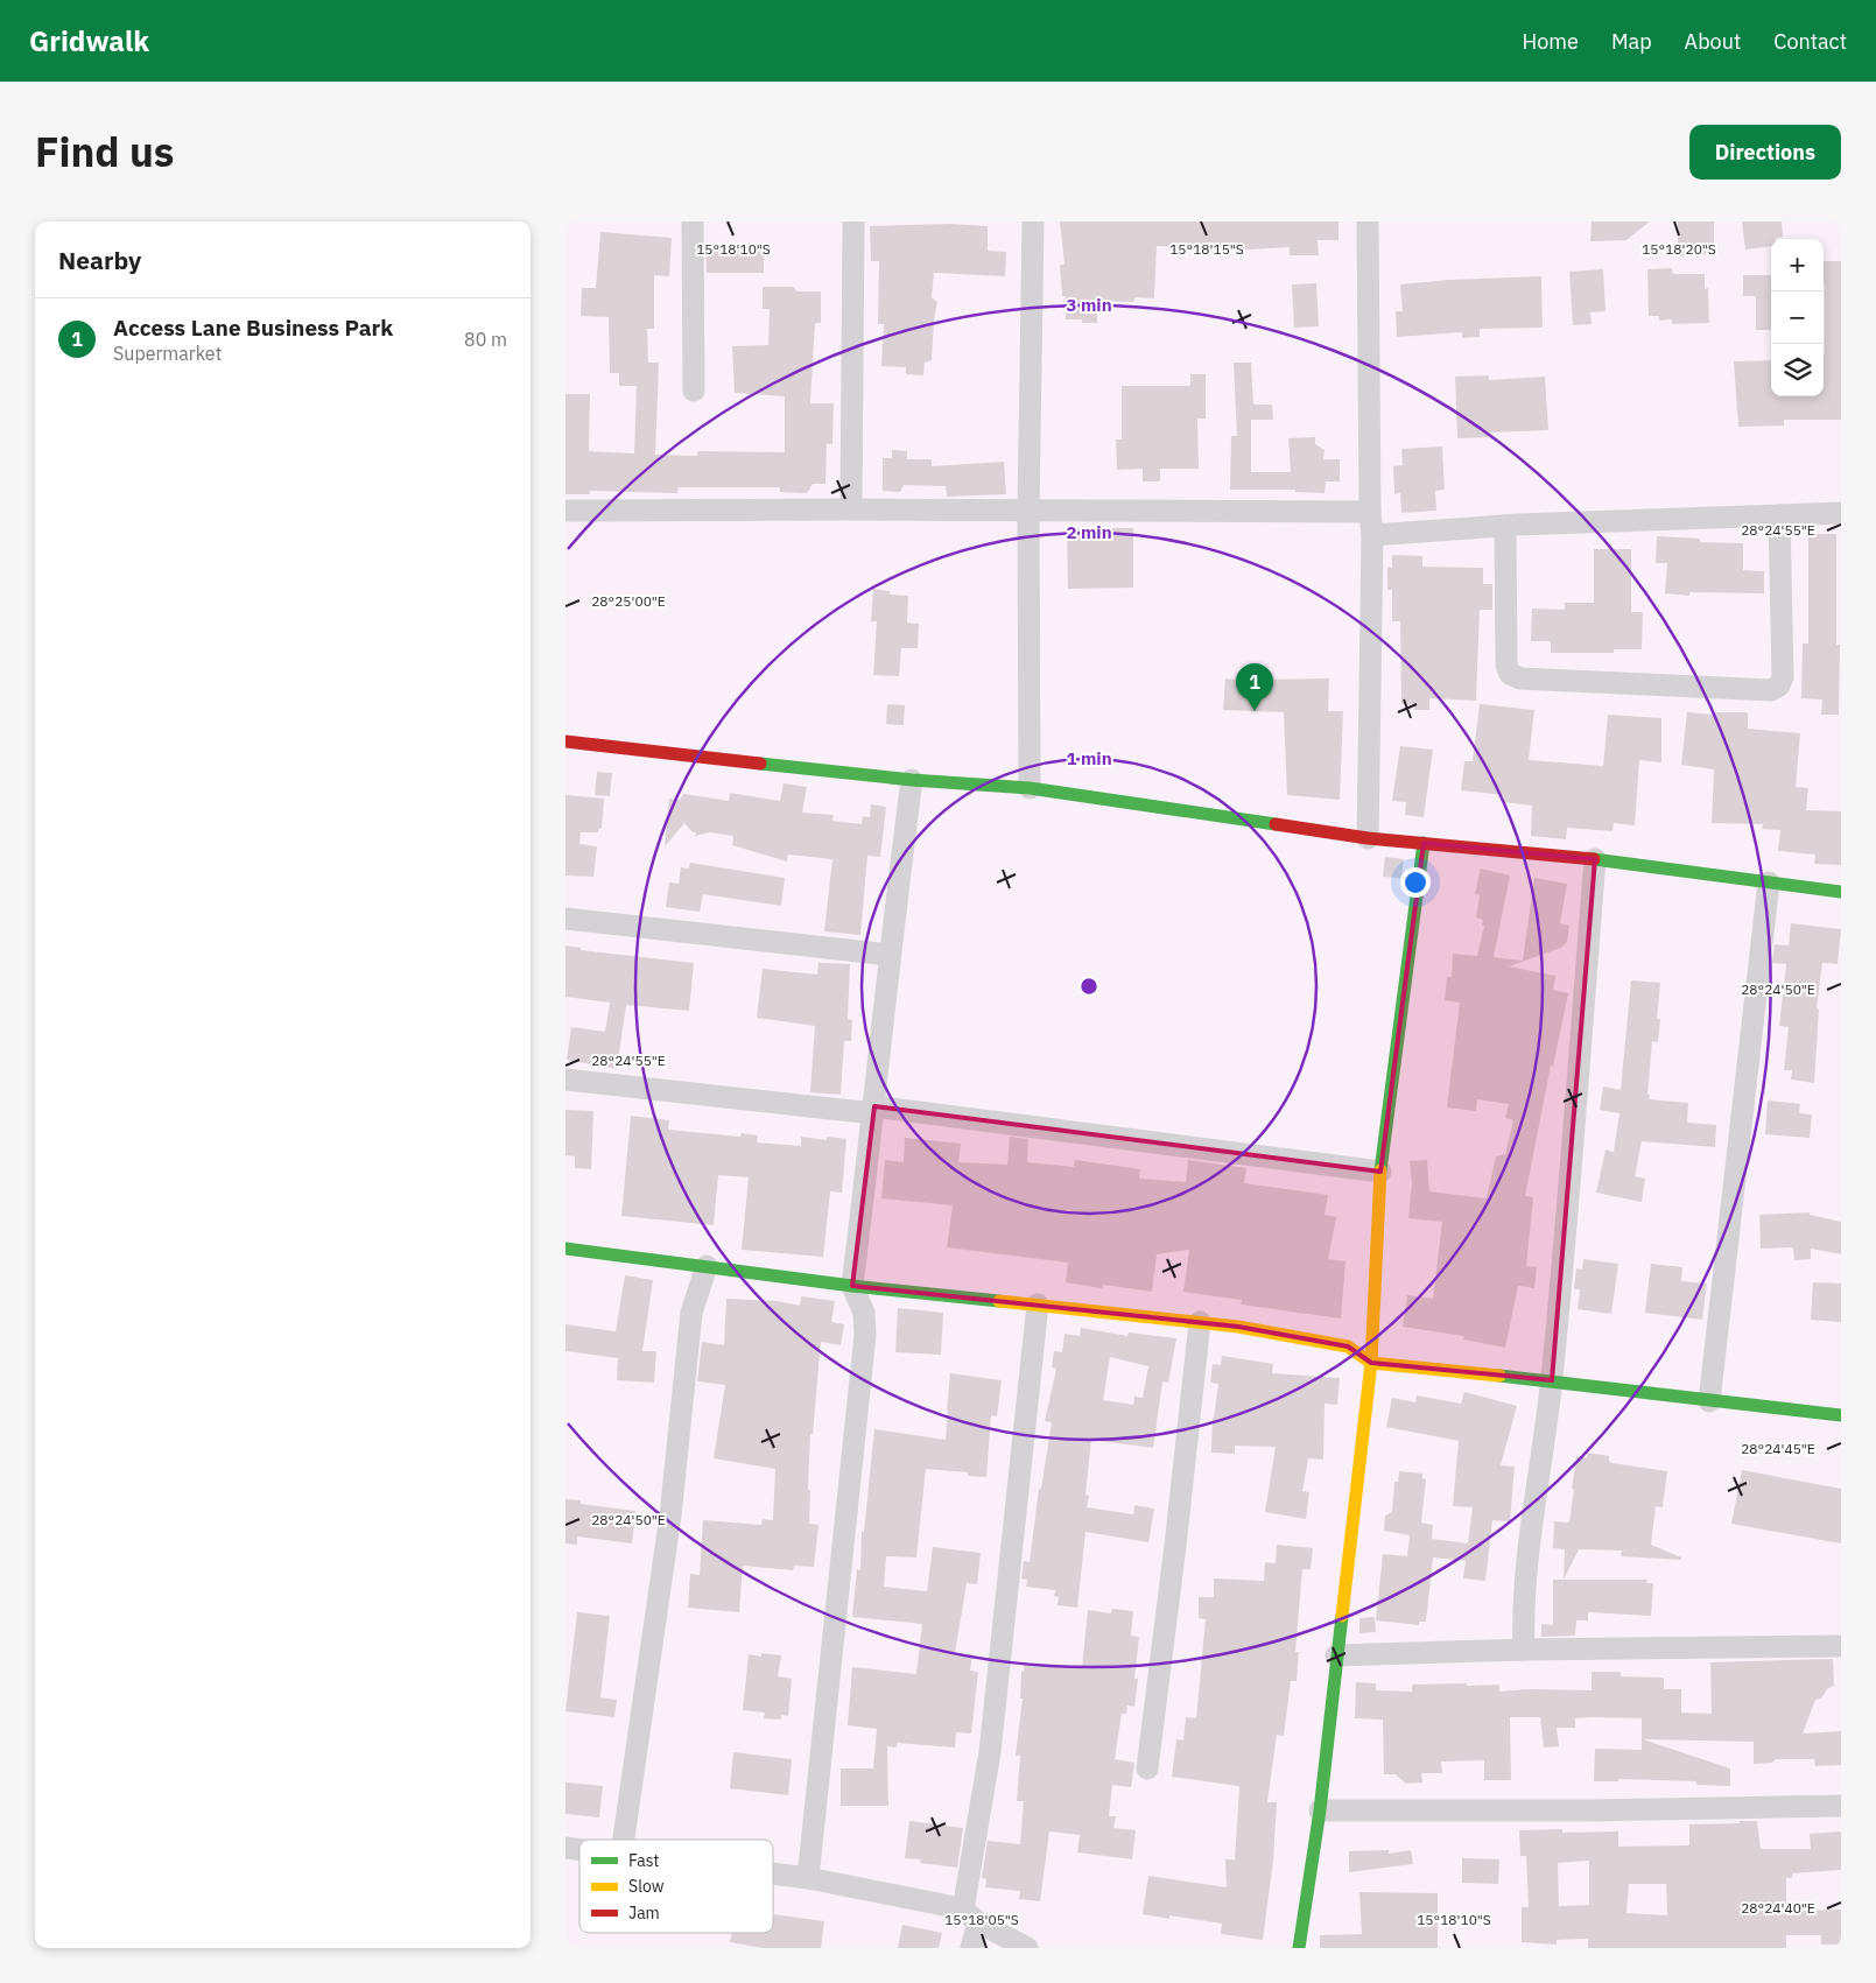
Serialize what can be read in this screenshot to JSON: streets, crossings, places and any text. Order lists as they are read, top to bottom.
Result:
{
  "legend": ["Fast", "Slow", "Jam"],
  "page": {
    "header": "Gridwalk",
    "nav": [
      "Home",
      "Map",
      "About",
      "Contact"
    ],
    "title": "Find us",
    "buttons": "Directions",
    "heading": "Nearby",
    "map_buttons": ["+", "−"],
    "list": [
      {
        "mark": "1",
        "name": "Access Lane Business Park",
        "note": "Supermarket",
        "value": "80 m"
      }
    ],
    "pins": "1"
  },
  "coordinates": [
    "15°18'15\"S",
    "15°18'20\"S",
    "15°18'10\"S",
    "28°24'55\"E",
    "28°25'00\"E",
    "28°24'50\"E",
    "28°24'45\"E",
    "28°24'40\"E",
    "15°18'05\"S"
  ],
  "rings": ["3 min", "2 min", "1 min"]
}
